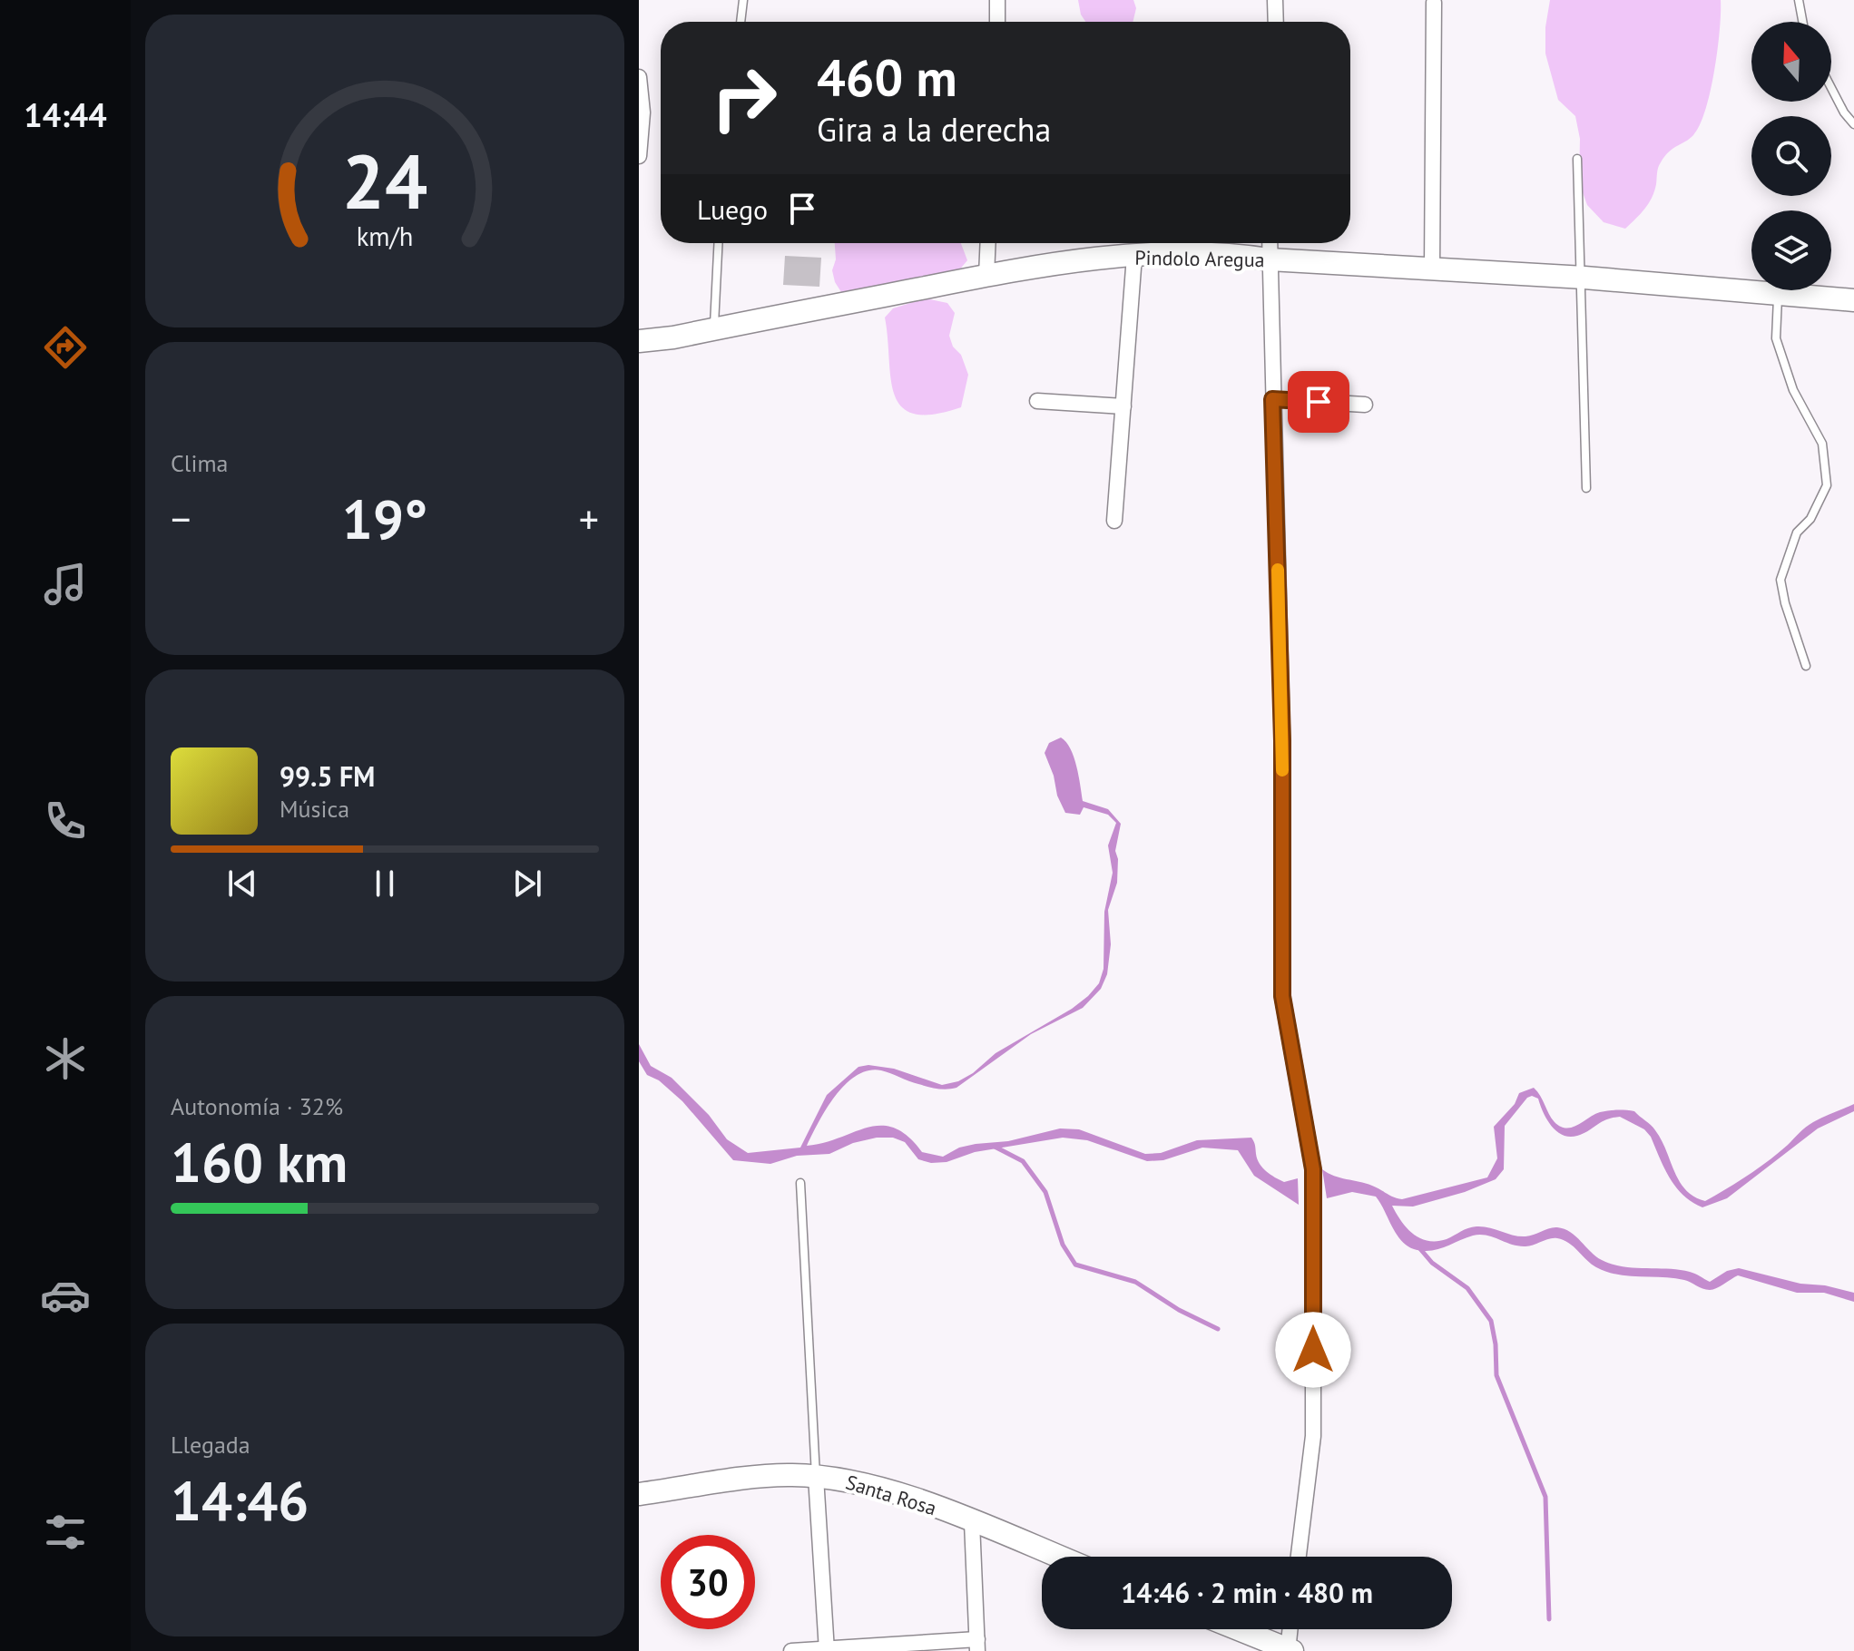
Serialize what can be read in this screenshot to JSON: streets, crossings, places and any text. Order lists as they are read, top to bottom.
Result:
{
  "streets": {
    "main road": ["Pindolo Aregua", "Santa Rosa"]
  },
  "north": "top",
  "page": {
    "tabs": "14:44",
    "turn": ["460 m", "Gira a la derecha"],
    "then": "Luego",
    "tile": [
      "Clima",
      ["Autonomía · 32%", "160 km"],
      ["Llegada", "14:46"]
    ],
    "heat": ["−", "19°", "+"],
    "song": ["99.5 FM", "Música"],
    "limit": "30",
    "trip": "14:46 · 2 min · 480 m",
    "gauge": ["24", "km/h"]
  }
}
